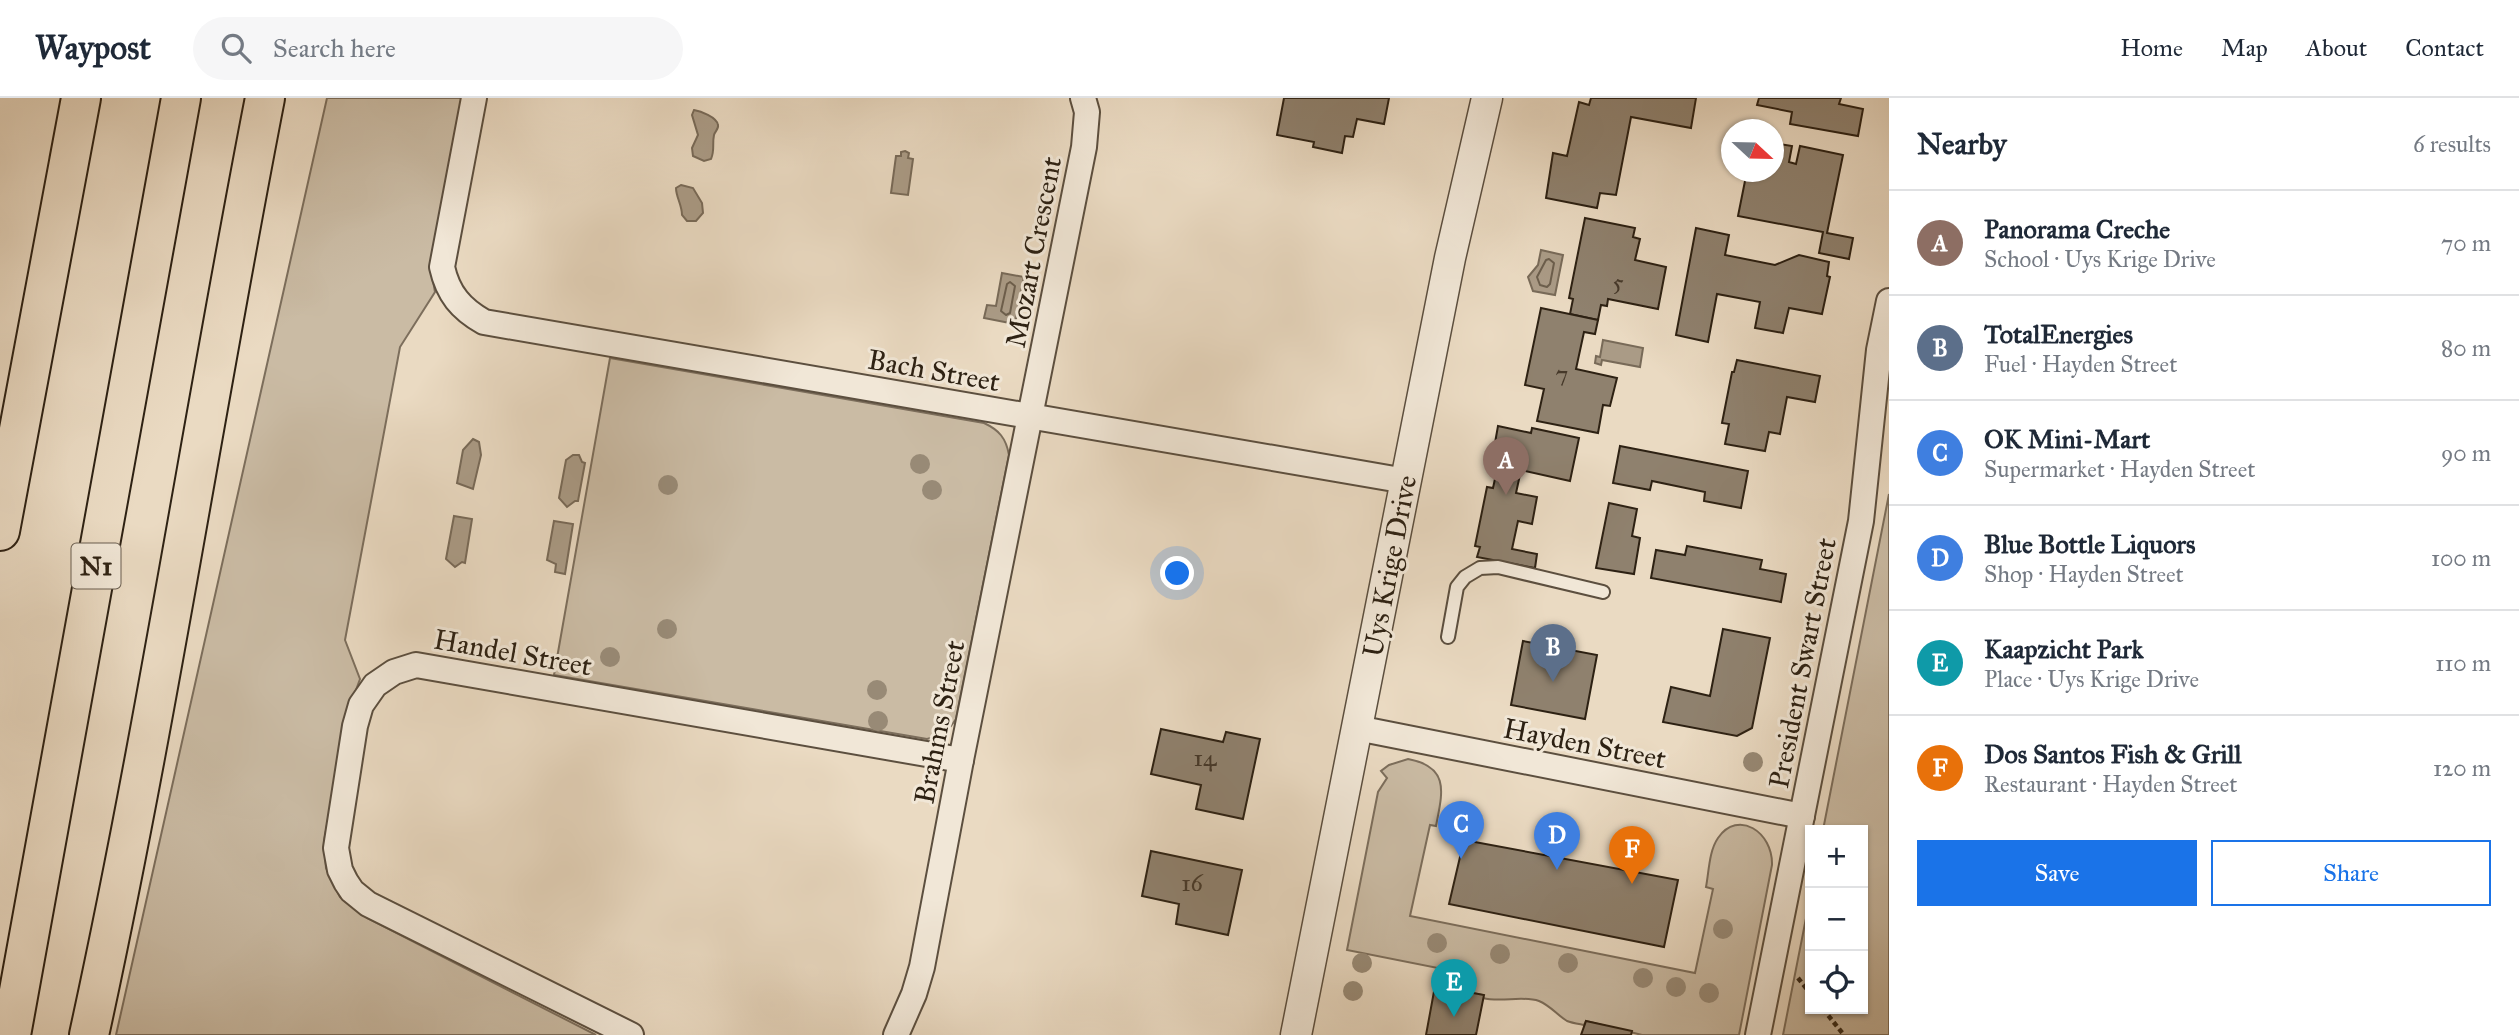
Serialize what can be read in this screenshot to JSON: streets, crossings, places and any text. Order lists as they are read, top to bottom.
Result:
{
  "streets": {
    "highway": ["N1"],
    "street": [
      "Mozart Crescent",
      "Bach Street",
      "Uys Krige Drive",
      "Handel Street",
      "President Swart Street",
      "Brahms Street",
      "Hayden Street"
    ]
  },
  "crossings": [
    ["Mozart Crescent", "Bach Street"],
    ["Mozart Crescent", "Brahms Street"],
    ["Bach Street", "Uys Krige Drive"],
    ["Bach Street", "Brahms Street"],
    ["Uys Krige Drive", "Hayden Street"],
    ["Handel Street", "Brahms Street"],
    ["President Swart Street", "Hayden Street"]
  ],
  "house_numbers": [
    "5",
    "7",
    "14",
    "16"
  ],
  "north": "right",
  "page": {
    "header": "Waypost",
    "search": "Search here",
    "nav": [
      "Home",
      "Map",
      "About",
      "Contact"
    ],
    "heading": ["Nearby", "6 results"],
    "list": [
      {
        "mark": "A",
        "name": "Panorama Creche",
        "note": "School · Uys Krige Drive",
        "value": "70 m"
      },
      {
        "mark": "B",
        "name": "TotalEnergies",
        "note": "Fuel · Hayden Street",
        "value": "80 m"
      },
      {
        "mark": "C",
        "name": "OK Mini-Mart",
        "note": "Supermarket · Hayden Street",
        "value": "90 m"
      },
      {
        "mark": "D",
        "name": "Blue Bottle Liquors",
        "note": "Shop · Hayden Street",
        "value": "100 m"
      },
      {
        "mark": "E",
        "name": "Kaapzicht Park",
        "note": "Place · Uys Krige Drive",
        "value": "110 m"
      },
      {
        "mark": "F",
        "name": "Dos Santos Fish & Grill",
        "note": "Restaurant · Hayden Street",
        "value": "120 m"
      }
    ],
    "pins": [
      "A",
      "B",
      "C",
      "D",
      "F",
      "E"
    ],
    "buttons": ["Save", "Share"],
    "map_buttons": ["+", "−"]
  }
}
